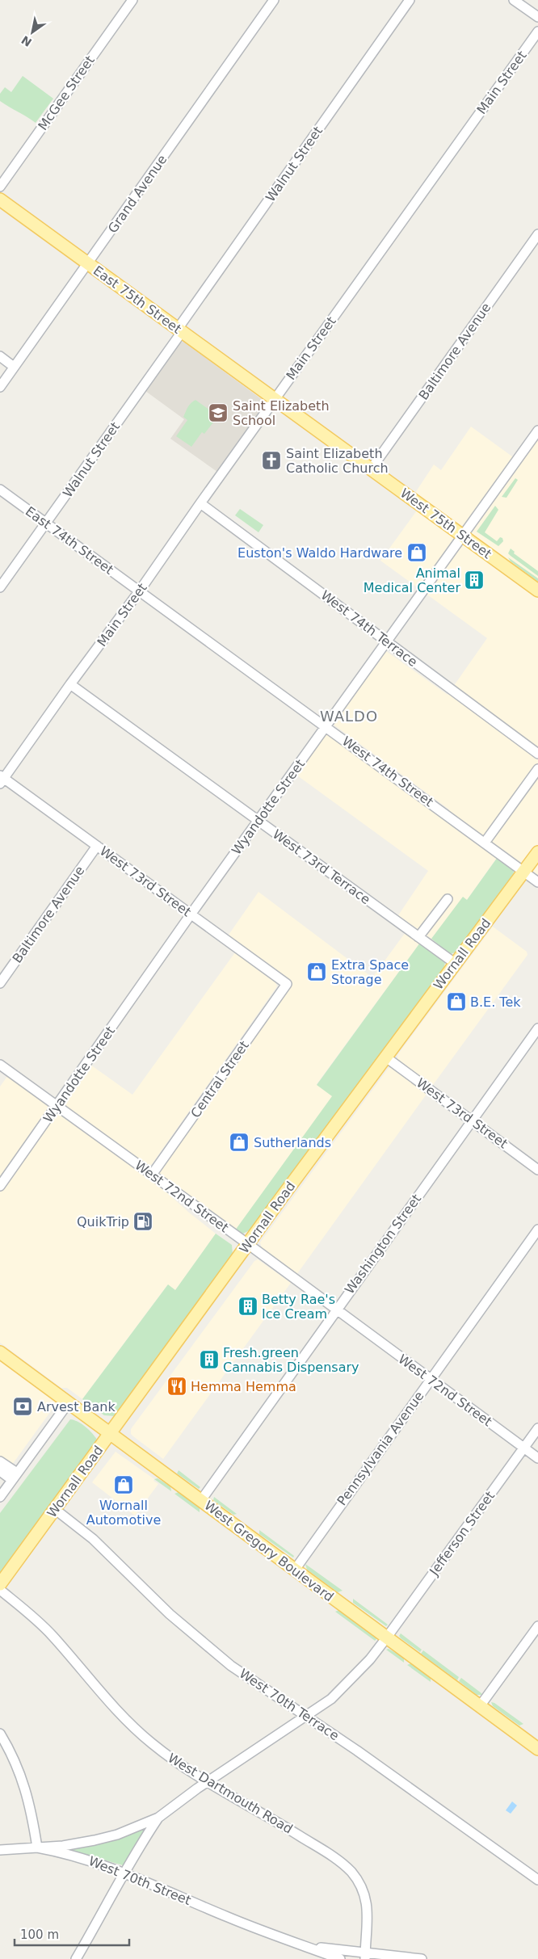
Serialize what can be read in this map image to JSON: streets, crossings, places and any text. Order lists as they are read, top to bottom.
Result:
{
  "streets": {
    "main road": [
      "East 75th Street",
      "West 75th Street",
      "Wornall Road",
      "West Gregory Boulevard"
    ],
    "street": [
      "Main Street",
      "McGee Street",
      "Walnut Street",
      "Grand Avenue",
      "Baltimore Avenue",
      "East 74th Street",
      "West 74th Terrace",
      "West 74th Street",
      "Wyandotte Street",
      "West 73rd Terrace",
      "West 73rd Street",
      "Central Street",
      "West 72nd Street",
      "Washington Street",
      "Pennsylvania Avenue",
      "Jefferson Street",
      "West 70th Terrace",
      "West Dartmouth Road",
      "West 70th Street"
    ]
  },
  "crossings": [
    ["Main Street", "East 75th Street"],
    ["Main Street", "West 75th Street"],
    ["Main Street", "East 74th Street"],
    ["Main Street", "West 74th Terrace"],
    ["Main Street", "West 74th Street"],
    ["Main Street", "West 73rd Terrace"],
    ["Main Street", "West 73rd Street"],
    ["Walnut Street", "East 75th Street"],
    ["Walnut Street", "East 74th Street"],
    ["Grand Avenue", "East 75th Street"],
    ["East 75th Street", "West 75th Street"],
    ["Baltimore Avenue", "West 75th Street"],
    ["Baltimore Avenue", "West 73rd Street"],
    ["West 75th Street", "Wyandotte Street"],
    ["East 74th Street", "West 74th Street"],
    ["West 74th Terrace", "Wyandotte Street"],
    ["West 74th Street", "Wyandotte Street"],
    ["West 74th Street", "Wornall Road"],
    ["Wyandotte Street", "West 73rd Terrace"],
    ["Wyandotte Street", "West 73rd Street"],
    ["Wyandotte Street", "West 72nd Street"],
    ["West 73rd Terrace", "Wornall Road"],
    ["West 73rd Street", "Wornall Road"],
    ["West 73rd Street", "Central Street"],
    ["West 73rd Street", "Washington Street"],
    ["Wornall Road", "West 72nd Street"],
    ["Wornall Road", "West Gregory Boulevard"],
    ["Wornall Road", "West 70th Terrace"],
    ["Central Street", "West 72nd Street"],
    ["West 72nd Street", "Washington Street"],
    ["West 72nd Street", "Pennsylvania Avenue"],
    ["West 72nd Street", "Jefferson Street"],
    ["Washington Street", "West Gregory Boulevard"],
    ["Pennsylvania Avenue", "West Gregory Boulevard"],
    ["Jefferson Street", "West Gregory Boulevard"],
    ["Jefferson Street", "West 70th Terrace"],
    ["Jefferson Street", "West Dartmouth Road"],
    ["West Dartmouth Road", "West 70th Street"]
  ],
  "districts": ["WALDO"],
  "places": {
    "school or university": ["Saint Elizabeth School"],
    "church": ["Saint Elizabeth Catholic Church"],
    "shop": [
      "Euston's Waldo Hardware",
      "Extra Space Storage",
      "B.E. Tek",
      "Sutherlands",
      "Wornall Automotive"
    ],
    "building": ["Animal Medical Center", "Betty Rae's Ice Cream", "Fresh.green Cannabis Dispensary"],
    "fuel station": ["QuikTrip"],
    "restaurant": ["Hemma Hemma"],
    "bank": ["Arvest Bank"]
  },
  "scale_bar": "100 m",
  "north": "bottom left"
}
